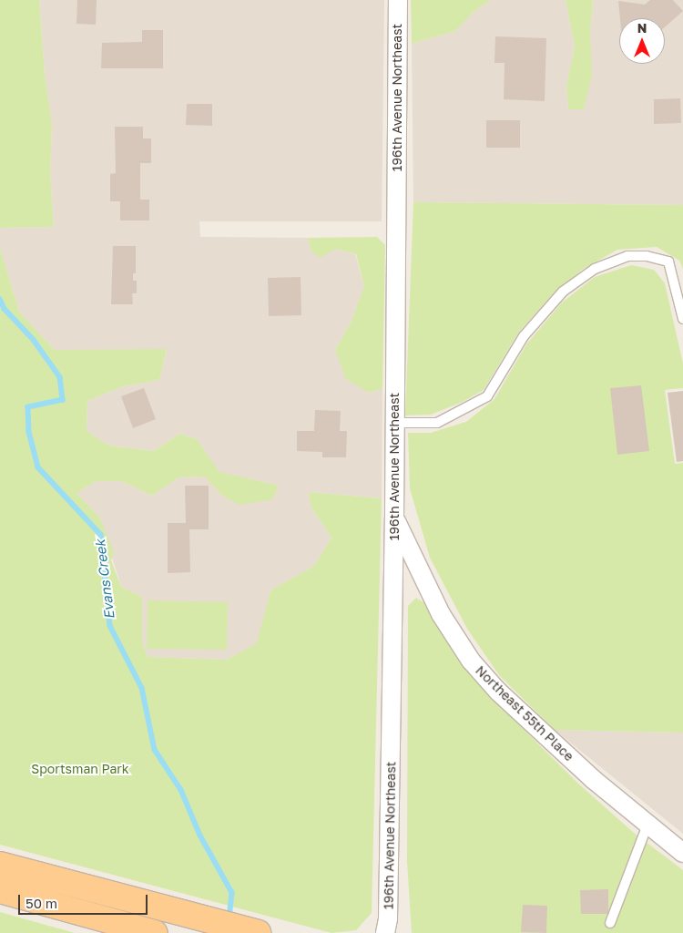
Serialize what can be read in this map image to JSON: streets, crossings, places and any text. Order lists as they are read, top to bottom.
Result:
{
  "streets": {
    "street": ["196th Avenue Northeast", "Northeast 55th Place"]
  },
  "crossings": [
    ["196th Avenue Northeast", "Northeast 55th Place"]
  ],
  "water": ["Evans Creek"],
  "parks": ["Sportsman Park"],
  "scale_bar": "50 m",
  "north": "top"
}
